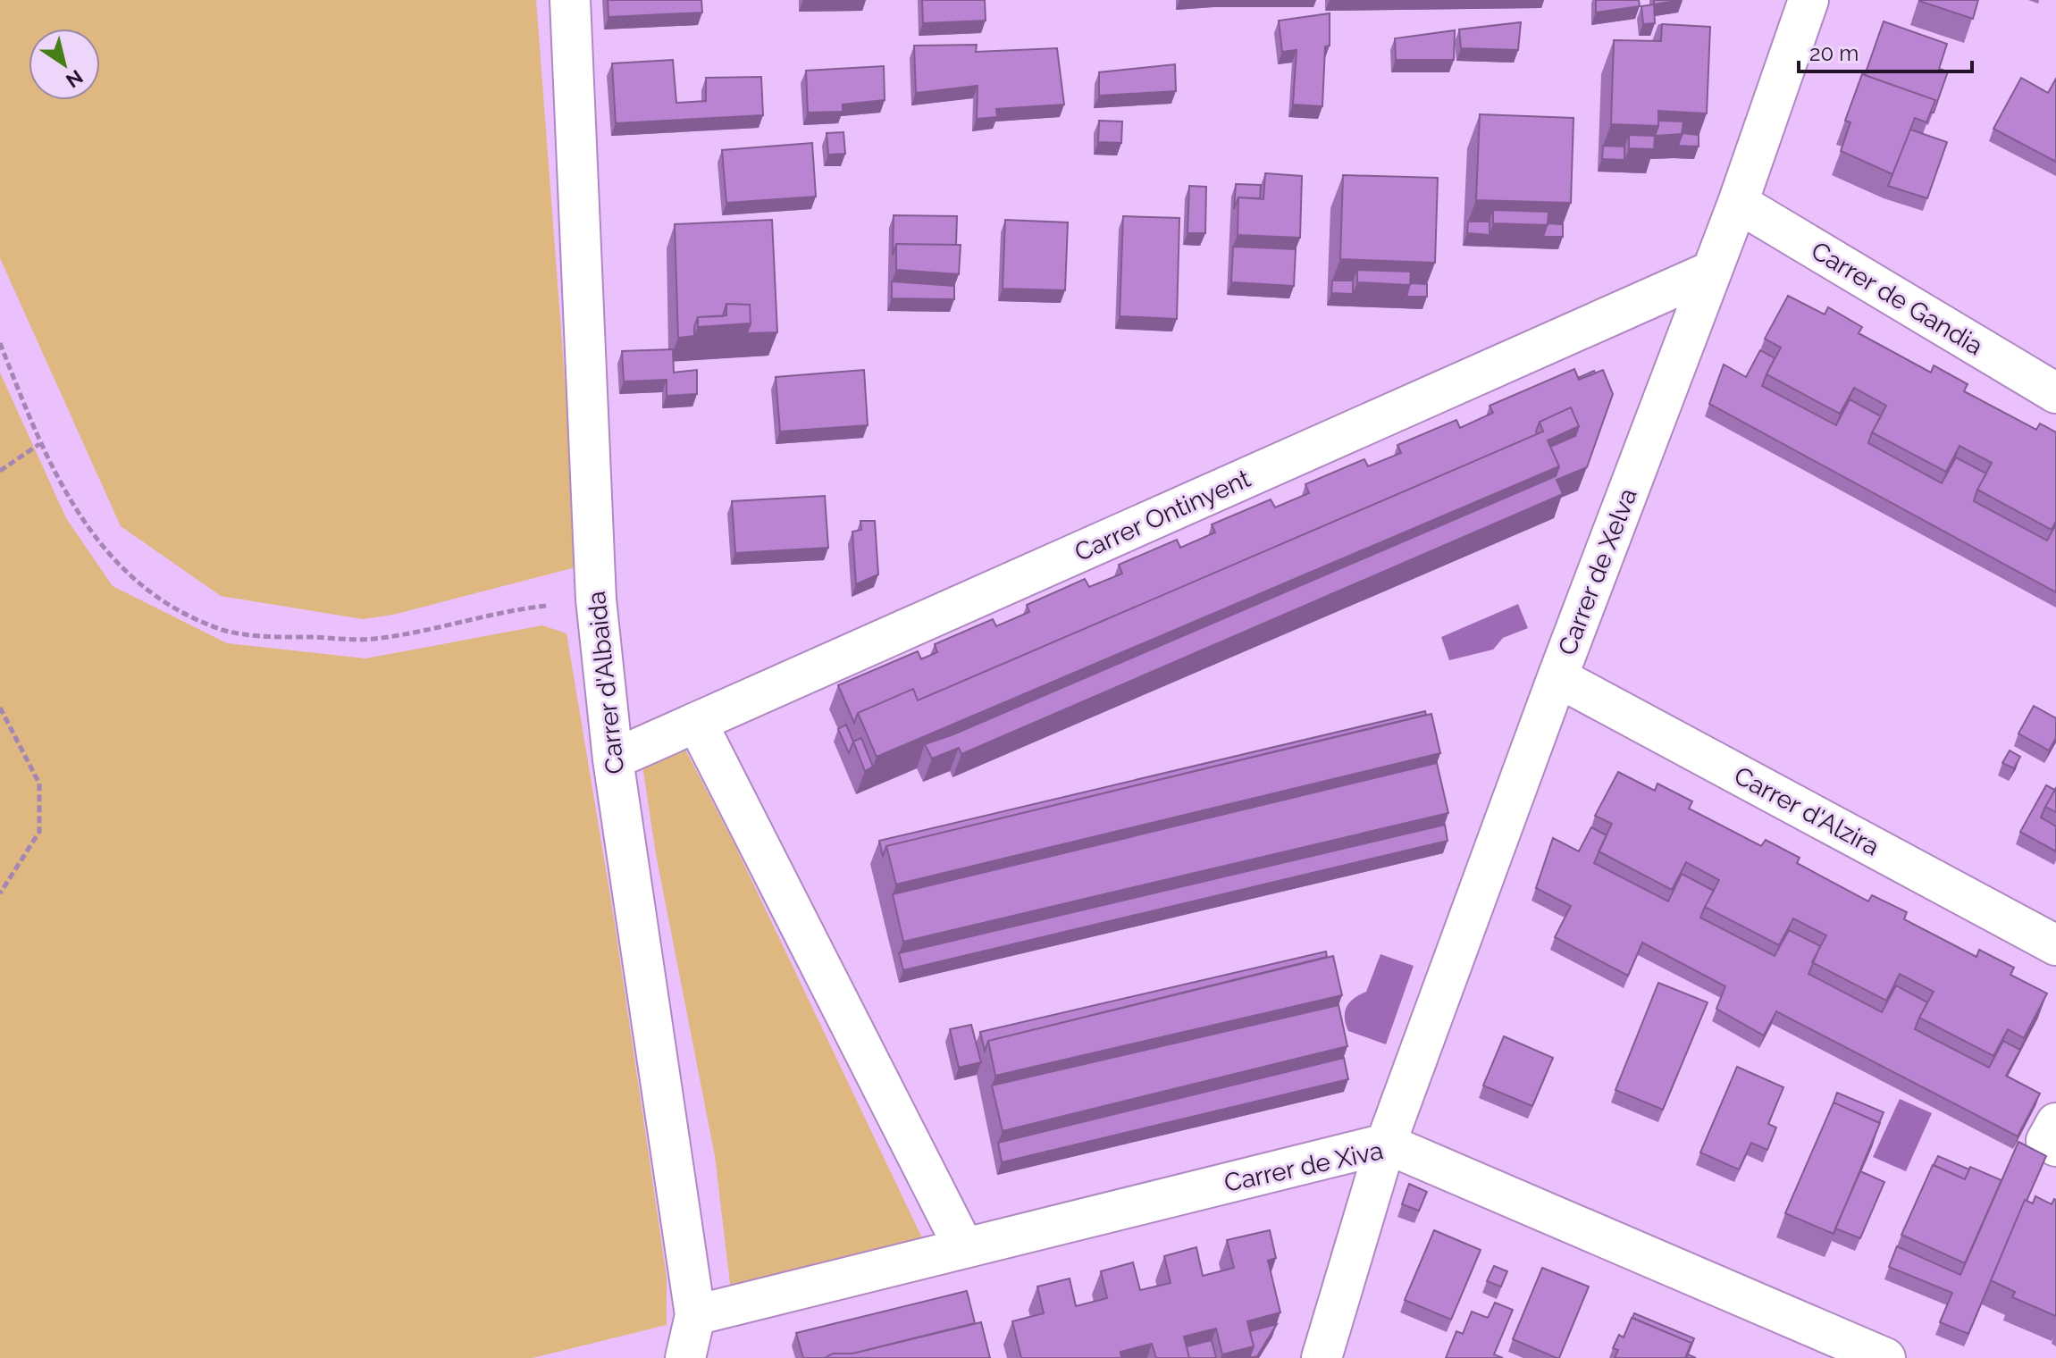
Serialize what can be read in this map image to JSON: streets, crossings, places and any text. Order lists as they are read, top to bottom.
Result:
{
  "streets": {
    "street": [
      "Carrer de Gandia",
      "Carrer Ontinyent",
      "Carrer de Xelva",
      "Carrer d'Albaida",
      "Carrer d'Alzira",
      "Carrer de Xiva"
    ]
  },
  "crossings": [
    ["Carrer de Gandia", "Carrer de Xelva"],
    ["Carrer Ontinyent", "Carrer de Xelva"],
    ["Carrer Ontinyent", "Carrer d'Albaida"],
    ["Carrer de Xelva", "Carrer d'Alzira"],
    ["Carrer de Xelva", "Carrer de Xiva"],
    ["Carrer d'Albaida", "Carrer de Xiva"]
  ],
  "scale_bar": "20 m",
  "north": "bottom right"
}
